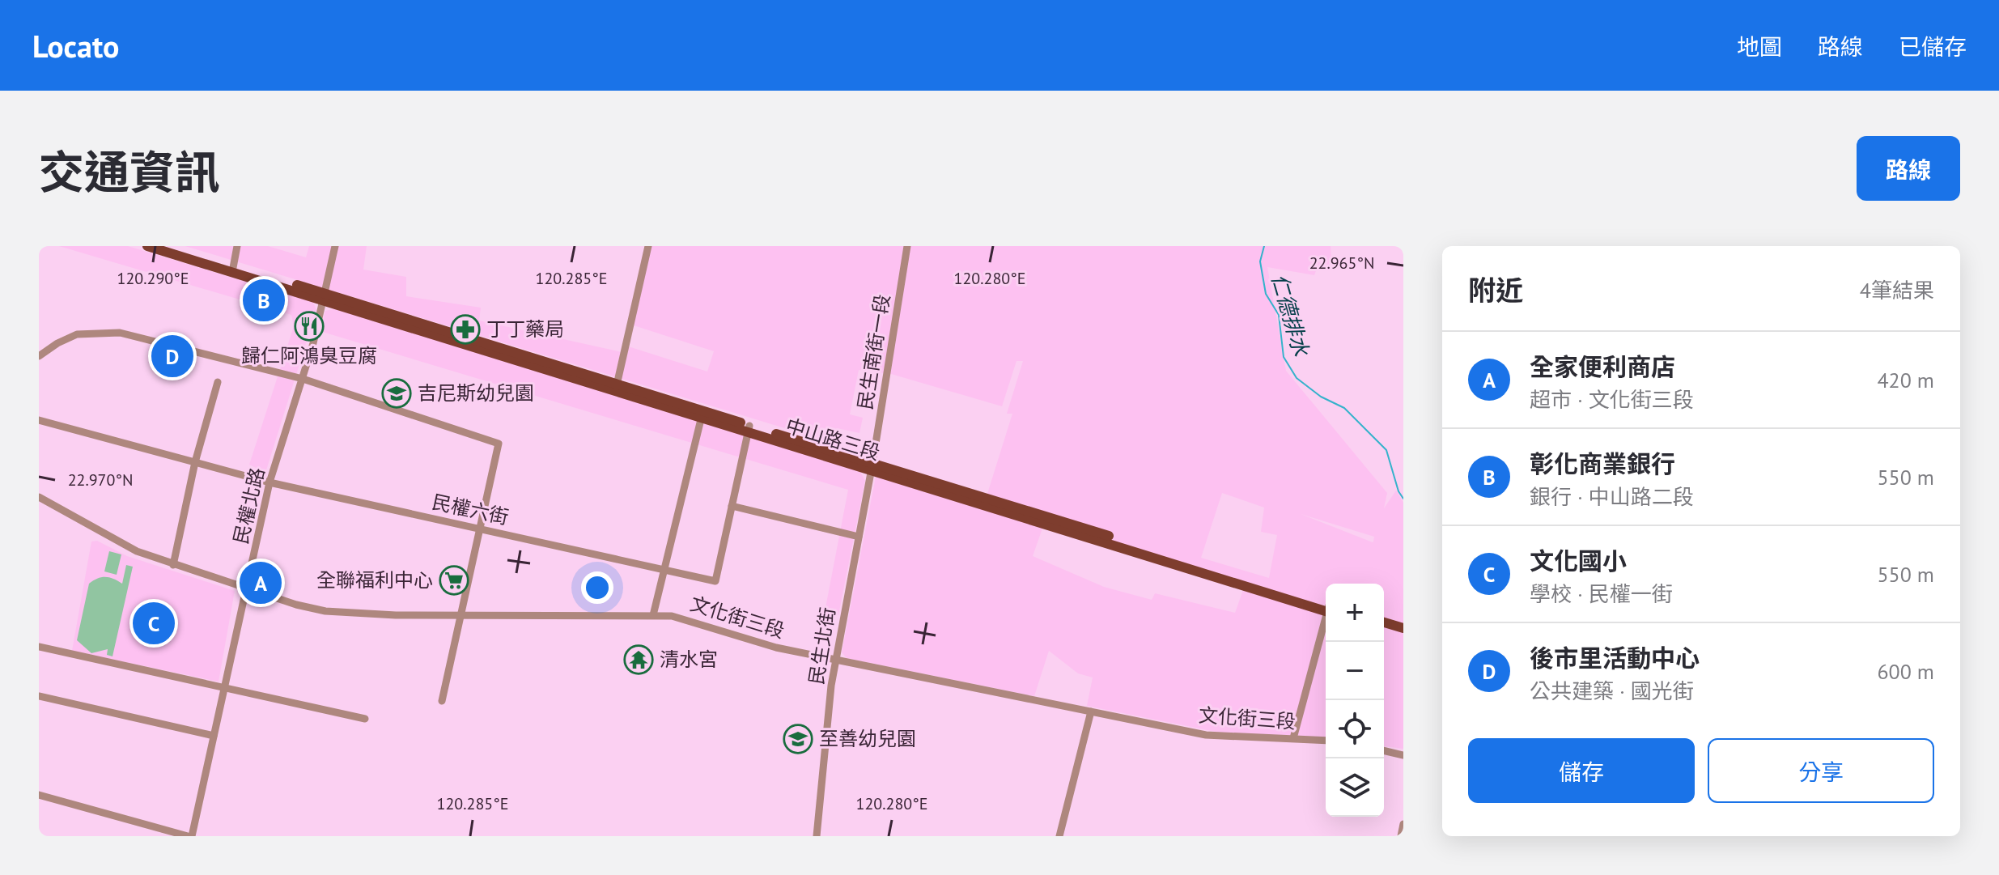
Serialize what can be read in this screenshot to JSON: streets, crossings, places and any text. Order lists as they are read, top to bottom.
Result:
{
  "streets": {
    "main road": ["中山路三段"],
    "street": [
      "民生南街一段",
      "民權北路",
      "民權六街",
      "文化街三段",
      "民生北街"
    ]
  },
  "crossings": [
    ["民生南街一段", "中山路三段"],
    ["民生南街一段", "民生北街"],
    ["中山路三段", "民權北路"],
    ["中山路三段", "民生北街"],
    ["民權北路", "民權六街"],
    ["民權北路", "文化街三段"],
    ["文化街三段", "民生北街"]
  ],
  "water": ["仁德排水"],
  "places": {
    "restaurant": ["歸仁阿鴻臭豆腐"],
    "pharmacy": ["丁丁藥局"],
    "school or university": ["吉尼斯幼兒園", "至善幼兒園"],
    "supermarket": ["全聯福利中心"],
    "temple": ["清水宮"]
  },
  "page": {
    "header": "Locato",
    "nav": ["地圖", "路線", "已儲存"],
    "title": "交通資訊",
    "buttons": [
      "路線",
      ["儲存", "分享"]
    ],
    "heading": ["附近", "4筆結果"],
    "pins": [
      "B",
      "D",
      "A",
      "C"
    ],
    "list": [
      {
        "mark": "A",
        "name": "全家便利商店",
        "note": "超市 · 文化街三段",
        "value": "420 m"
      },
      {
        "mark": "B",
        "name": "彰化商業銀行",
        "note": "銀行 · 中山路二段",
        "value": "550 m"
      },
      {
        "mark": "C",
        "name": "文化國小",
        "note": "學校 · 民權一街",
        "value": "550 m"
      },
      {
        "mark": "D",
        "name": "後市里活動中心",
        "note": "公共建築 · 國光街",
        "value": "600 m"
      }
    ],
    "map_buttons": ["+", "−"]
  },
  "coordinates": [
    "22.965°N",
    "120.290°E",
    "120.280°E",
    "120.285°E",
    "22.970°N"
  ]
}
